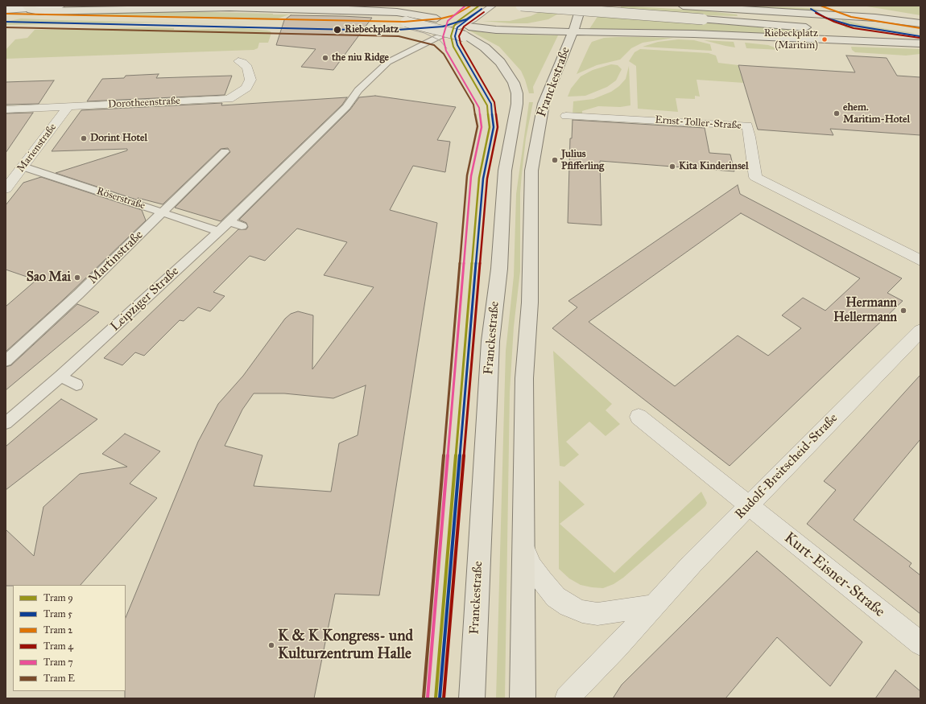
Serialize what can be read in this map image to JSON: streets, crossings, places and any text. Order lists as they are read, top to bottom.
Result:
{
  "streets": {
    "main road": ["Franckestraße"],
    "street": [
      "Dorotheenstraße",
      "Ernst-Toller-Straße",
      "Marienstraße",
      "Röserstraße",
      "Martinstraße",
      "Leipziger Straße",
      "Rudolf-Breitscheid-Straße",
      "Kurt-Eisner-Straße"
    ]
  },
  "crossings": [
    ["Dorotheenstraße", "Marienstraße"],
    ["Marienstraße", "Röserstraße"],
    ["Röserstraße", "Martinstraße"],
    ["Röserstraße", "Leipziger Straße"],
    ["Rudolf-Breitscheid-Straße", "Kurt-Eisner-Straße"]
  ],
  "places": [
    "Riebeckplatz",
    "Riebeckplatz (Maritim)",
    "the niu Ridge",
    "ehem. Maritim-Hotel",
    "Dorint Hotel",
    "Julius Pfifferling",
    "Kita Kinderinsel",
    "Sao Mai",
    "Hermann Hellermann",
    "K & K Kongress- und Kulturzentrum Halle"
  ],
  "lines": [
    "tram line 9",
    "tram line 2",
    "tram line 7",
    "tram line 5",
    "tram line 4",
    "tram line E"
  ],
  "legend": [
    "Tram 9",
    "Tram 5",
    "Tram 2",
    "Tram 4",
    "Tram 7",
    "Tram E"
  ]
}
